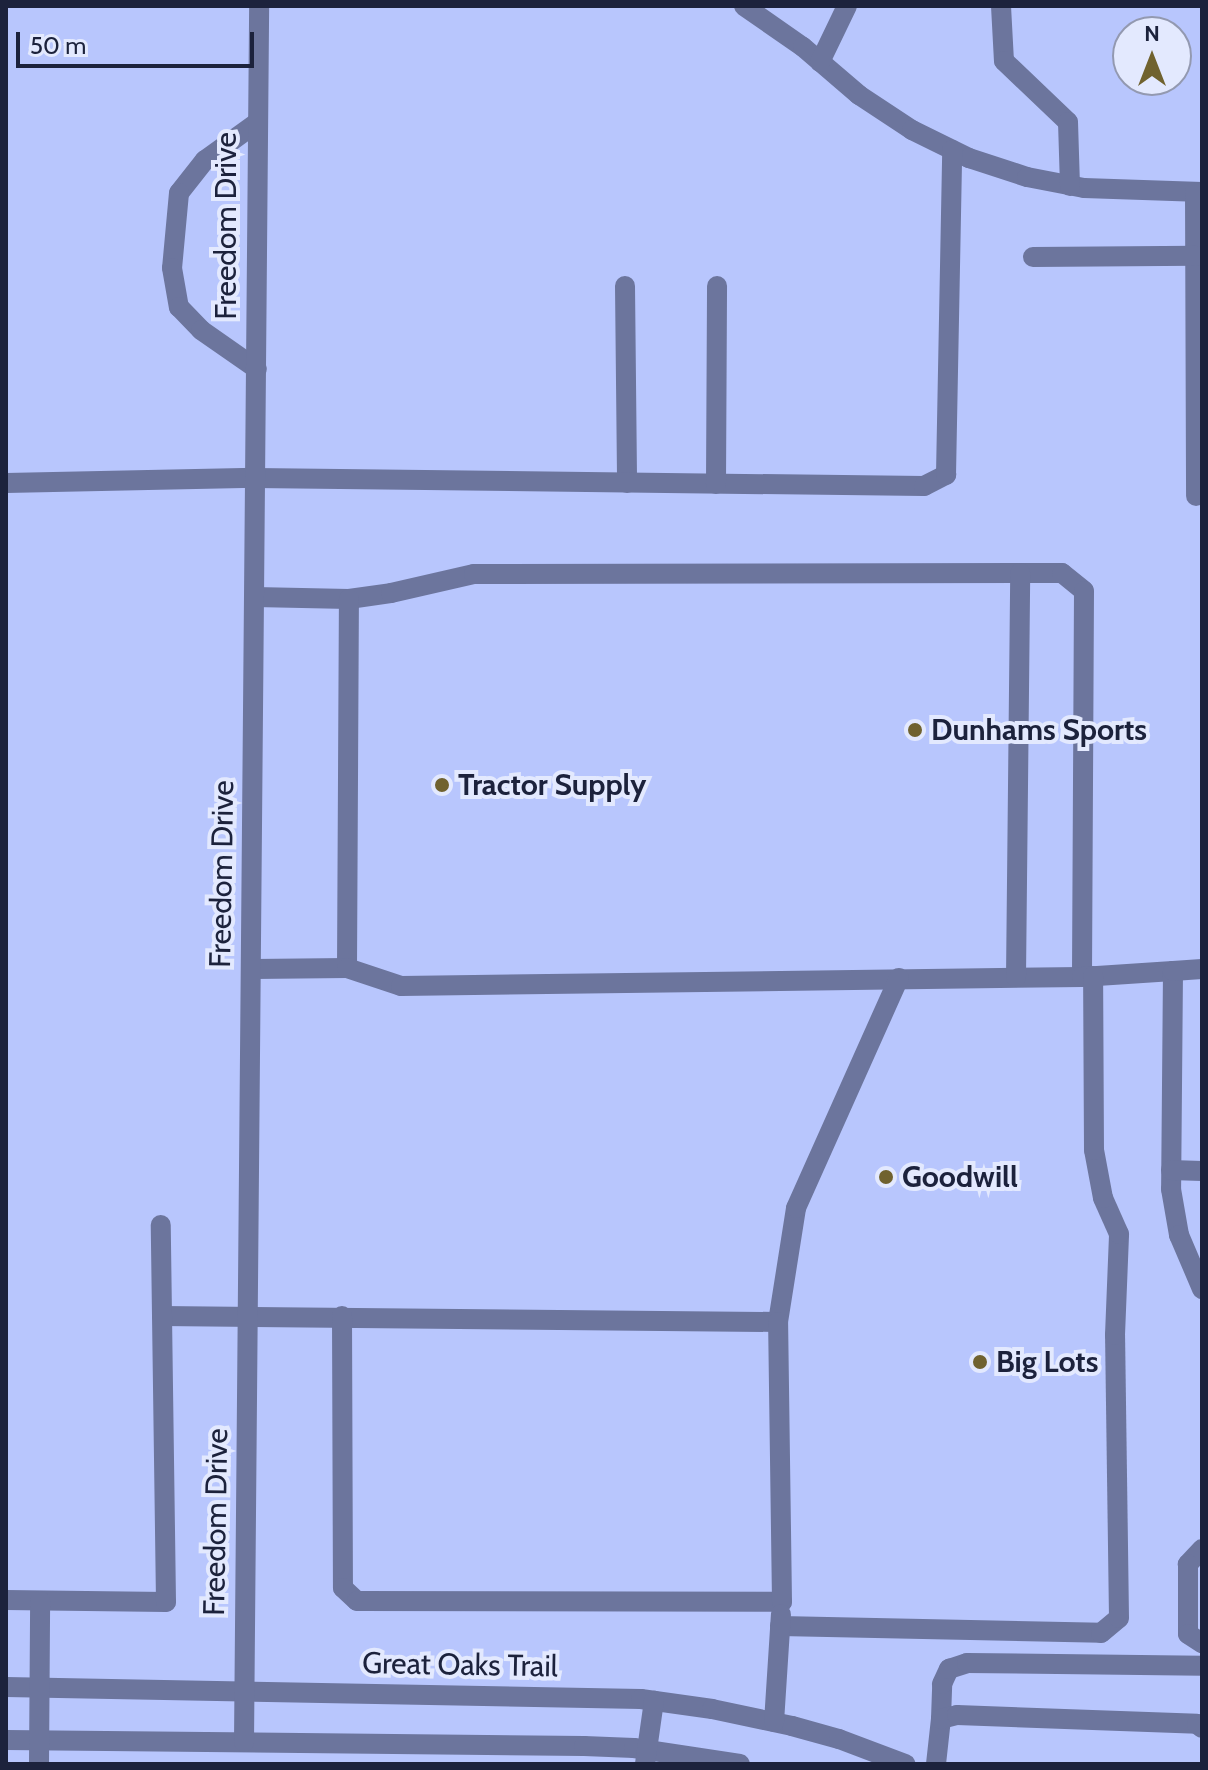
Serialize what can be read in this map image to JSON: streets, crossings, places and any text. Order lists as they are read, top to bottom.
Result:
{
  "streets": {
    "street": ["Freedom Drive", "Great Oaks Trail"]
  },
  "crossings": [
    ["Freedom Drive", "Great Oaks Trail"]
  ],
  "places": [
    "Dunhams Sports",
    "Tractor Supply",
    "Goodwill",
    "Big Lots"
  ],
  "scale_bar": "50 m",
  "north": "top"
}
